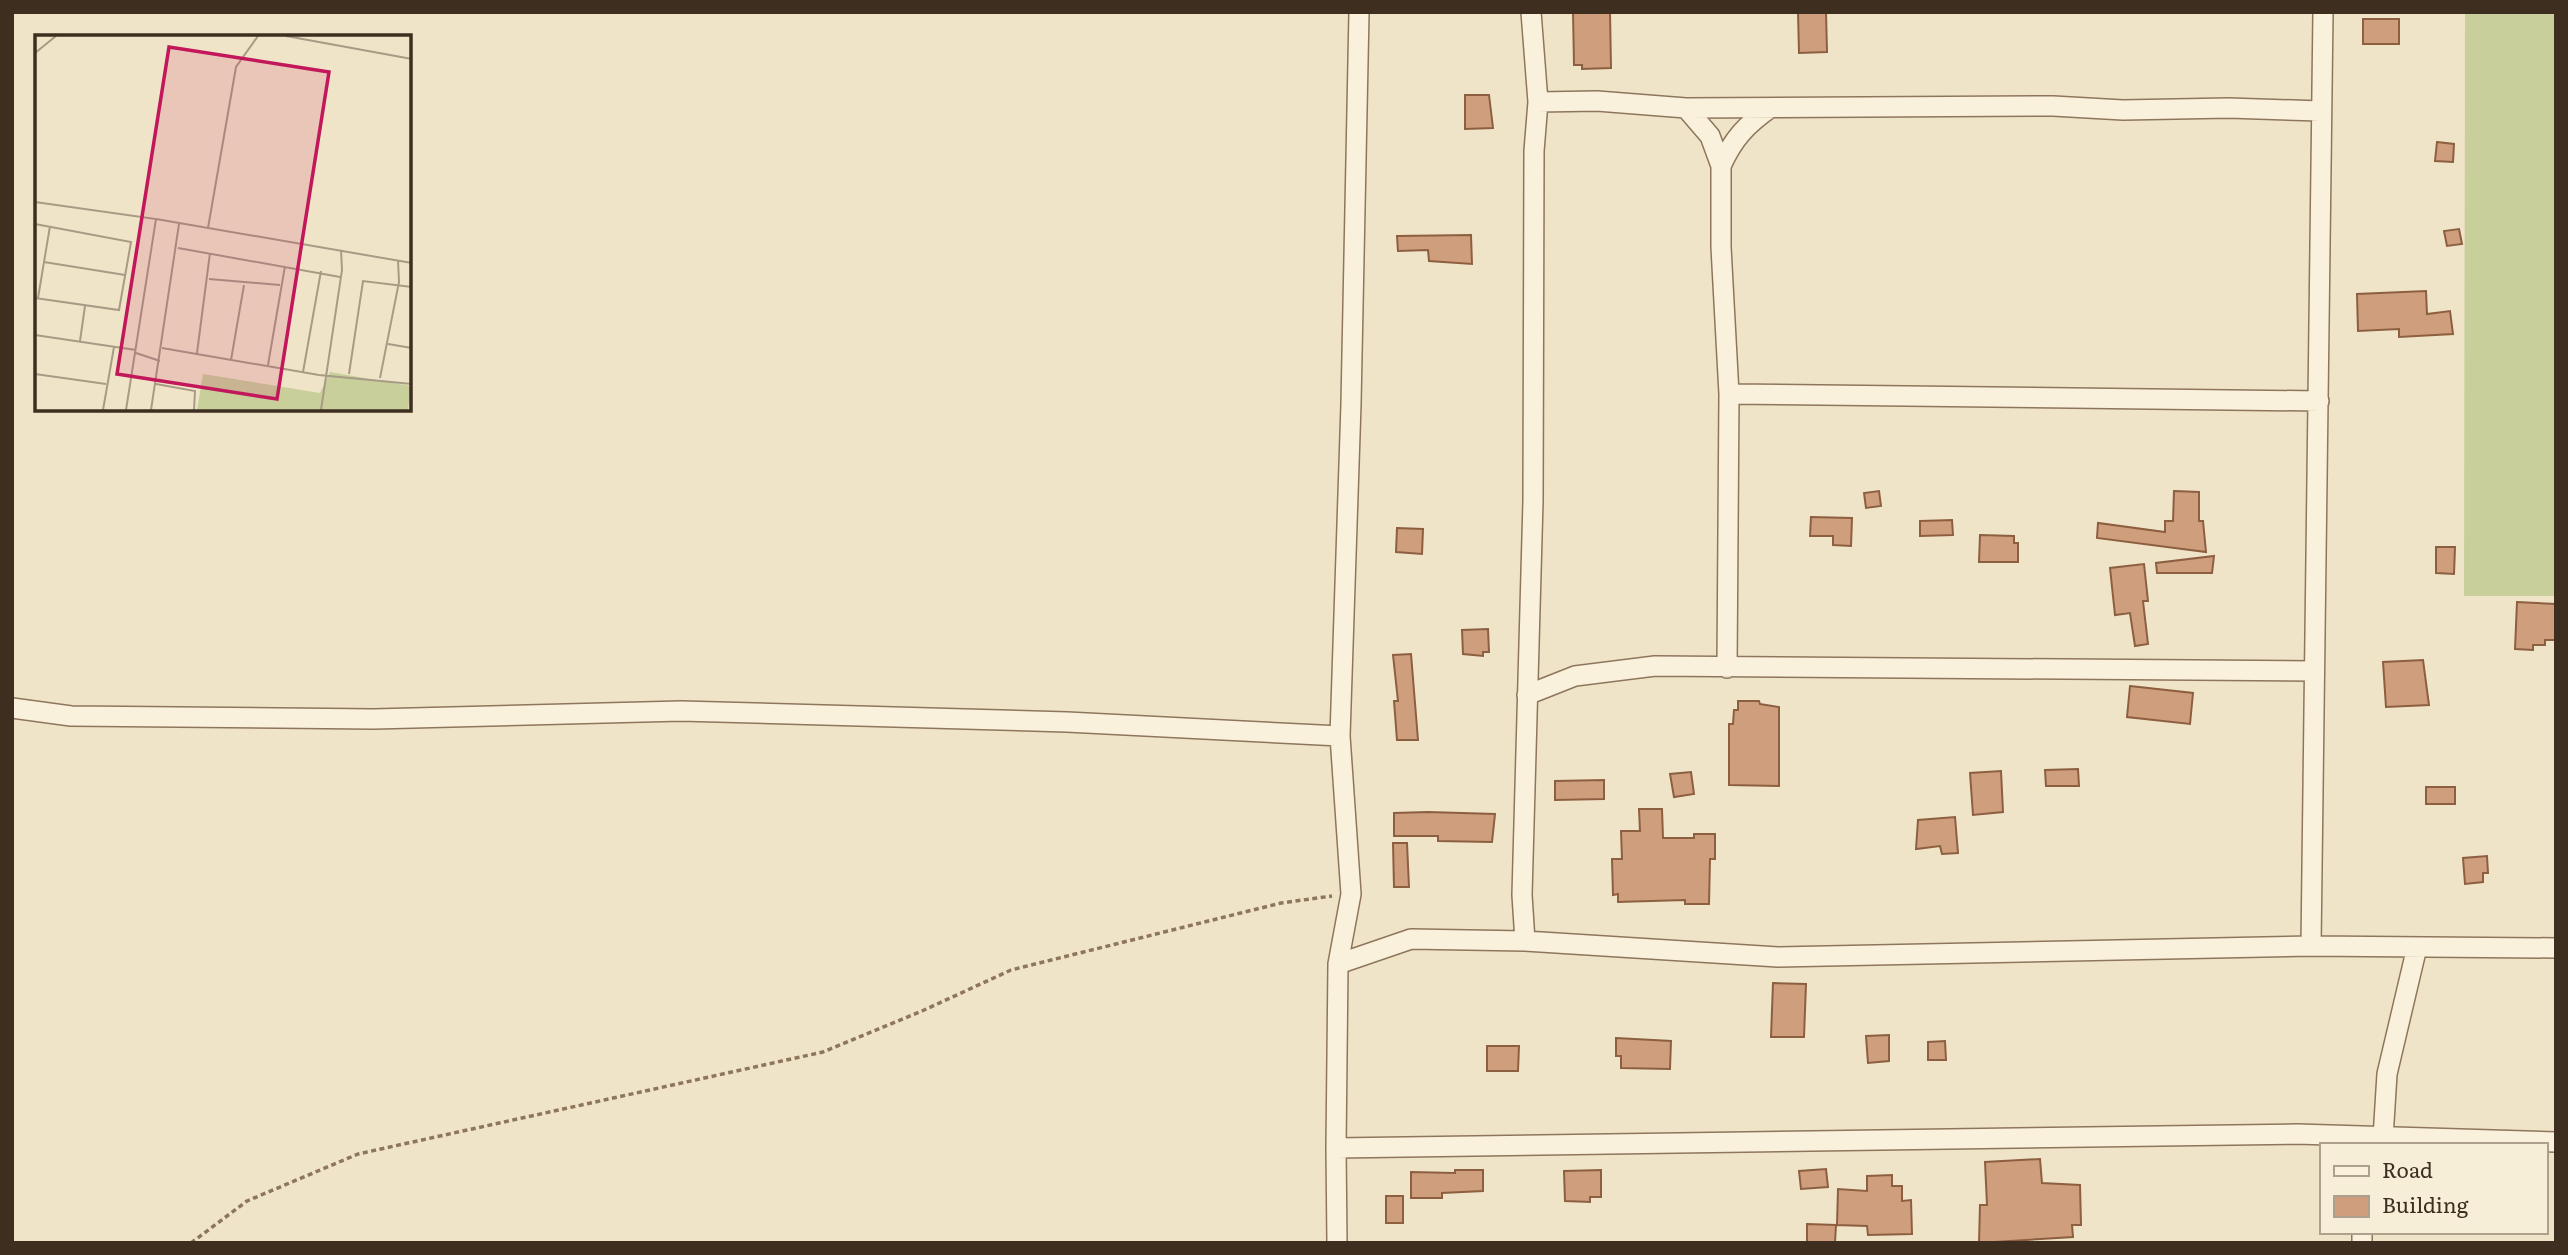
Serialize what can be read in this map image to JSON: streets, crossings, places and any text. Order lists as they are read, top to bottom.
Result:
{
  "legend": ["Road", "Building"]
}
